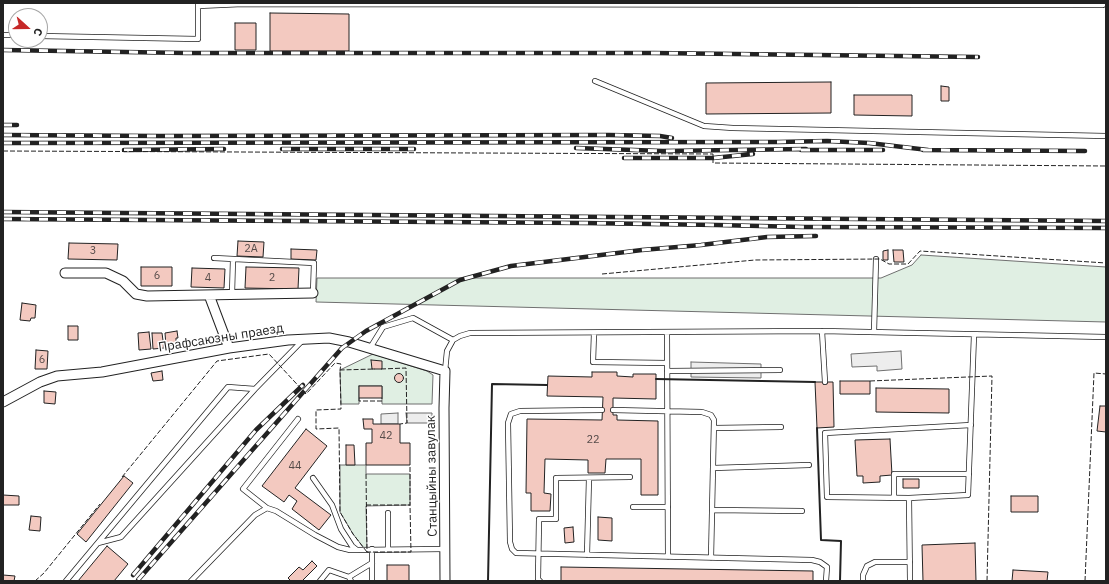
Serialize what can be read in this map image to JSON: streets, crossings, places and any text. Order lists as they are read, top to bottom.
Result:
{
  "streets": {
    "street": ["Прафсаюзны праезд", "Станцыйны завулак"]
  },
  "crossings": [
    ["Прафсаюзны праезд", "Станцыйны завулак"]
  ],
  "house_numbers": [
    "2А",
    "3",
    "6",
    "4",
    "2",
    "6",
    "42",
    "22",
    "44"
  ],
  "north": "right"
}
